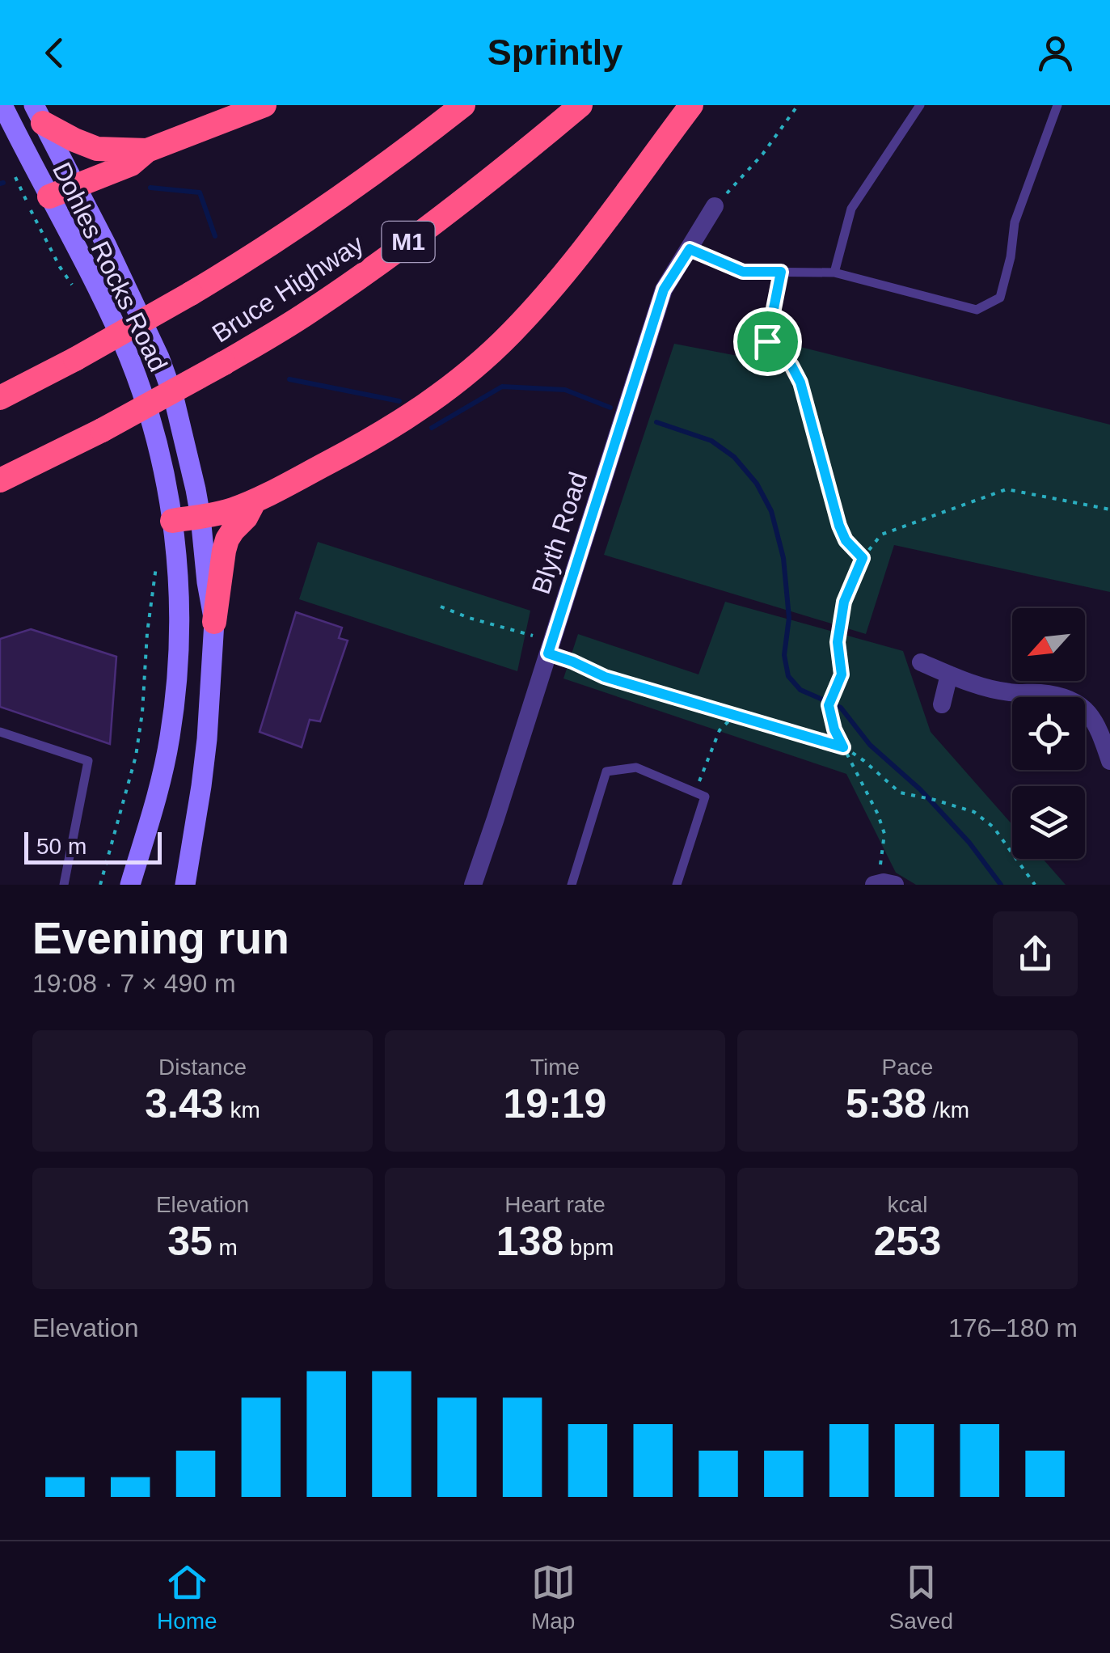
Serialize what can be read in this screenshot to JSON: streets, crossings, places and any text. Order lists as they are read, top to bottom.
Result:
{
  "streets": {
    "highway": ["M1", "Bruce Highway"],
    "main road": ["Dohles Rocks Road"],
    "street": ["Blyth Road"]
  },
  "scale_bar": "50 m",
  "north": "bottom left",
  "page": {
    "header": "Sprintly",
    "scale": "50 m",
    "heading": ["Evening run", "19:08 · 7 × 490 m"],
    "stats": [
      ["Distance", "3.43 km"],
      ["Time", "19:19"],
      ["Pace", "5:38 /km"],
      ["Elevation", "35 m"],
      ["Heart rate", "138 bpm"],
      ["kcal", "253"]
    ],
    "chart": ["Elevation", "176–180 m"],
    "tabs": ["Home", "Map", "Saved"]
  }
}
